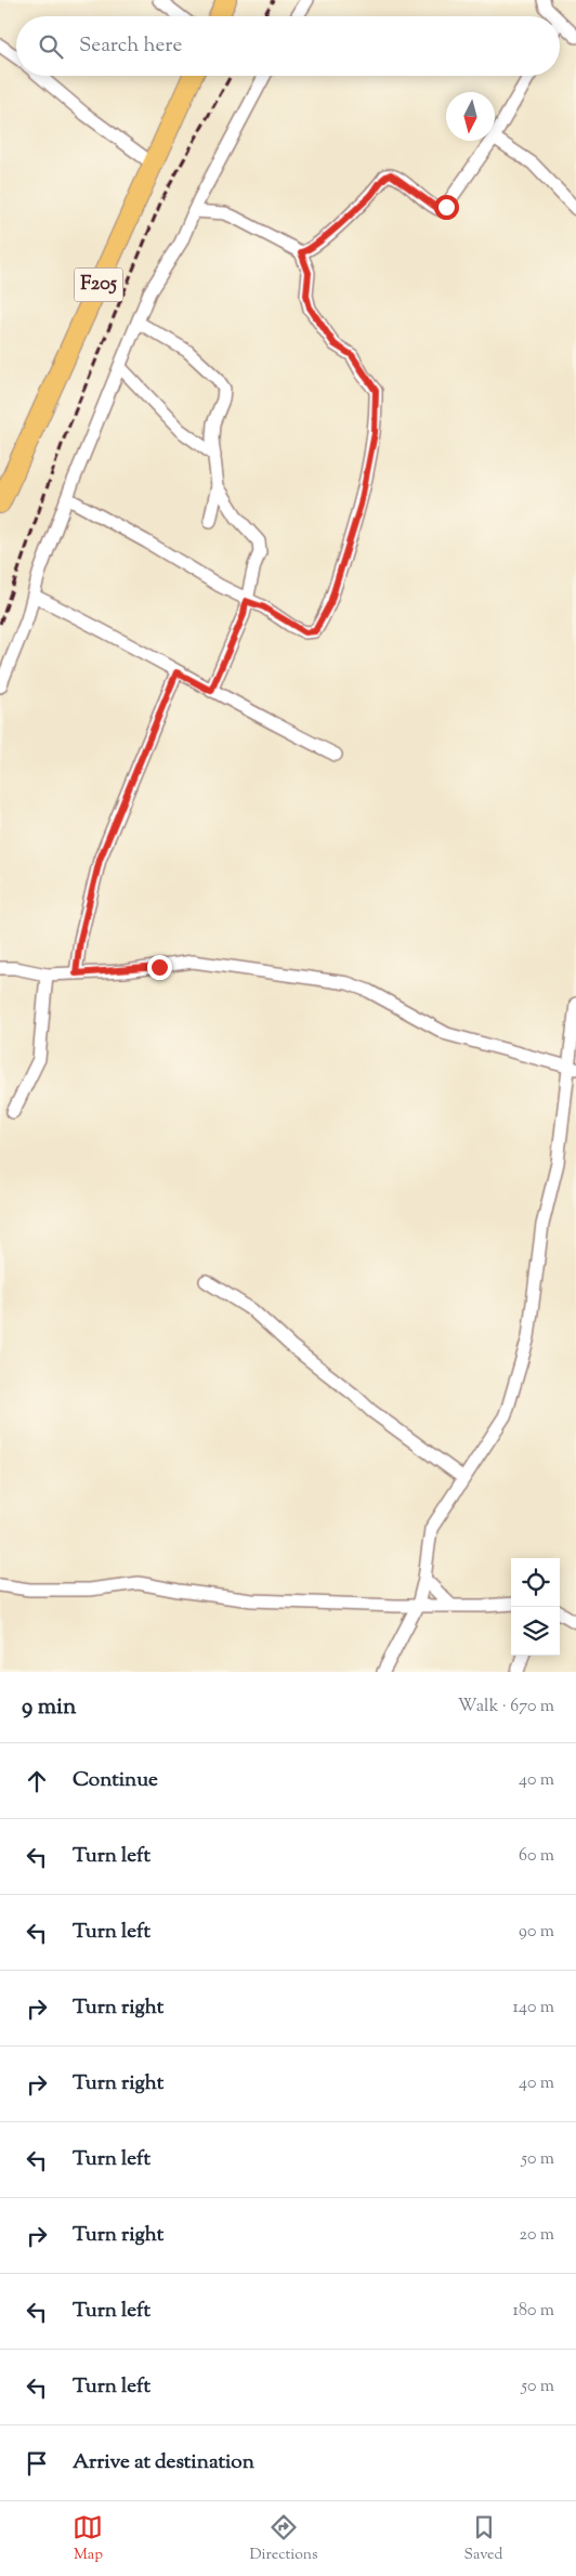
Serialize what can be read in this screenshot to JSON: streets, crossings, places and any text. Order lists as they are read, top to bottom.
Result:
{
  "streets": {
    "main road": ["F205"]
  },
  "north": "bottom",
  "page": {
    "search": "Search here",
    "heading": ["9 min", "Walk · 670 m"],
    "list": [
      ["Continue", "40 m"],
      ["Turn left", "60 m"],
      ["Turn left", "90 m"],
      ["Turn right", "140 m"],
      ["Turn right", "40 m"],
      ["Turn left", "50 m"],
      ["Turn right", "20 m"],
      ["Turn left", "180 m"],
      ["Turn left", "50 m"],
      "Arrive at destination"
    ],
    "nav": ["Map", "Directions", "Saved"]
  }
}
